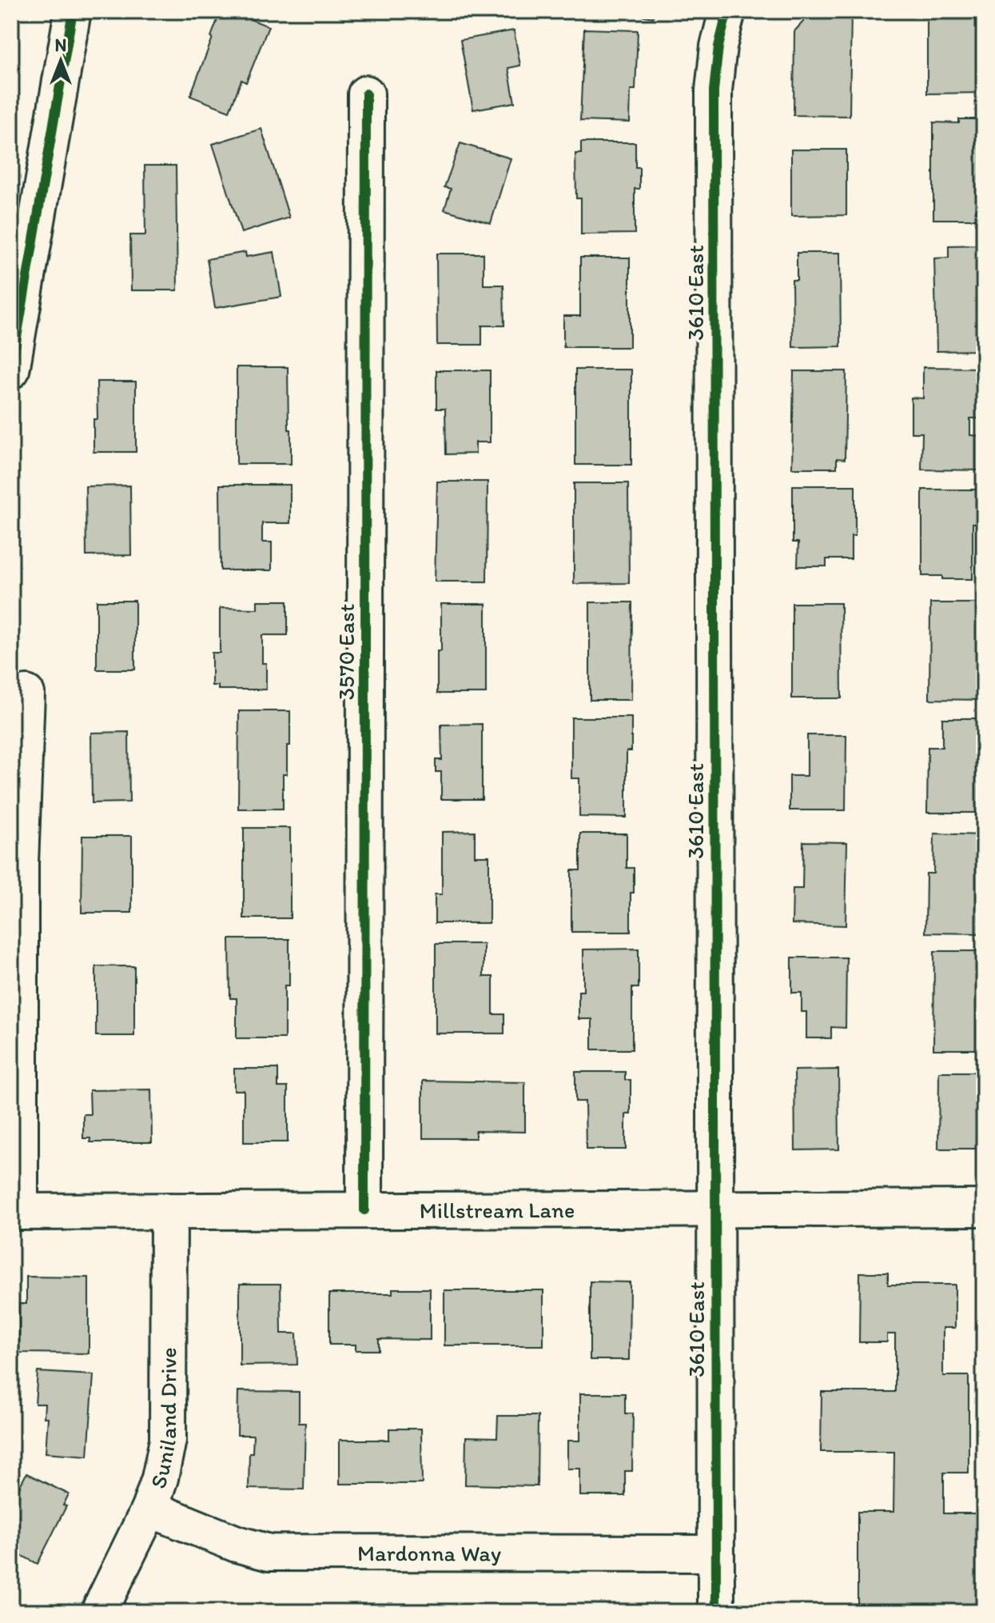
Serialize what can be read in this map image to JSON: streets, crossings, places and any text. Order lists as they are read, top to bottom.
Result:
{
  "streets": {
    "street": [
      "3610 East",
      "3570 East",
      "Millstream Lane",
      "Suniland Drive",
      "Mardonna Way"
    ]
  },
  "crossings": [
    ["3610 East", "Millstream Lane"],
    ["3610 East", "Mardonna Way"],
    ["3570 East", "Millstream Lane"],
    ["Millstream Lane", "Suniland Drive"],
    ["Suniland Drive", "Mardonna Way"]
  ],
  "north": "top"
}
